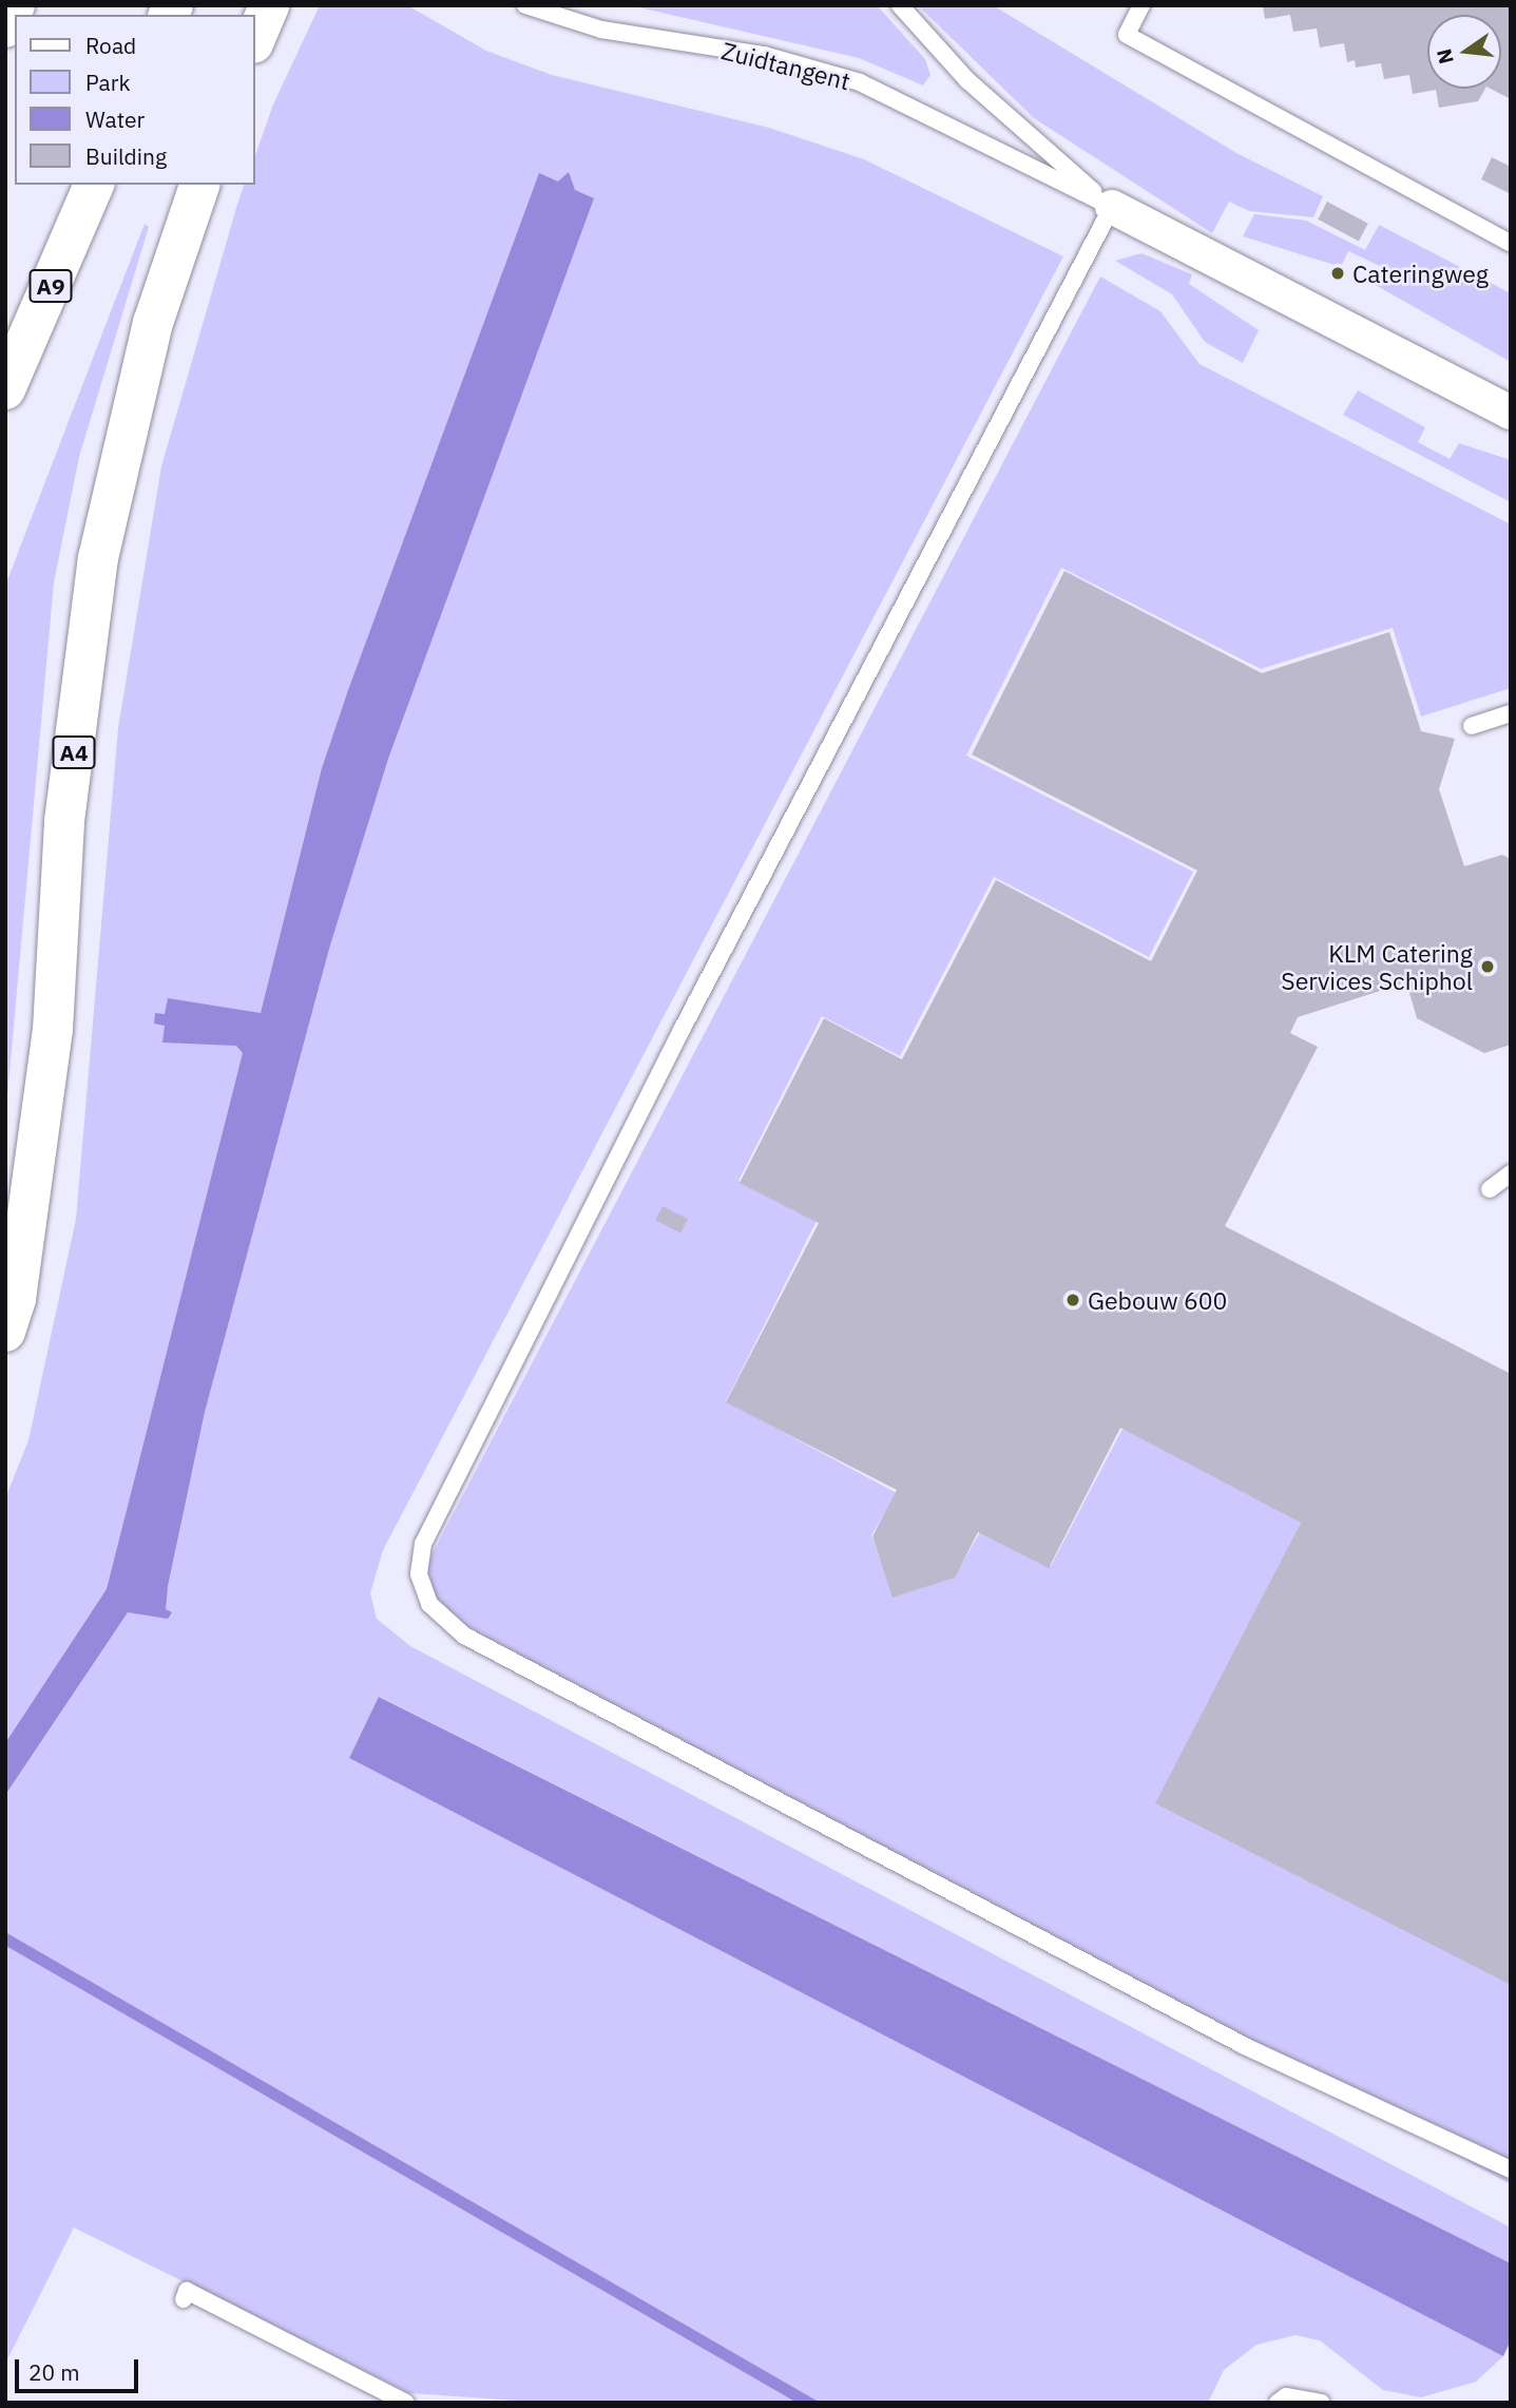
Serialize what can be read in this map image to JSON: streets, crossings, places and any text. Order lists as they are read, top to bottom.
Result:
{
  "streets": {
    "highway": ["A9", "A4"],
    "lane": ["Zuidtangent"]
  },
  "places": ["Cateringweg", "KLM Catering Services Schiphol", "Gebouw 600"],
  "legend": [
    "Road",
    "Park",
    "Water",
    "Building"
  ],
  "scale_bar": "20 m",
  "north": "left"
}
